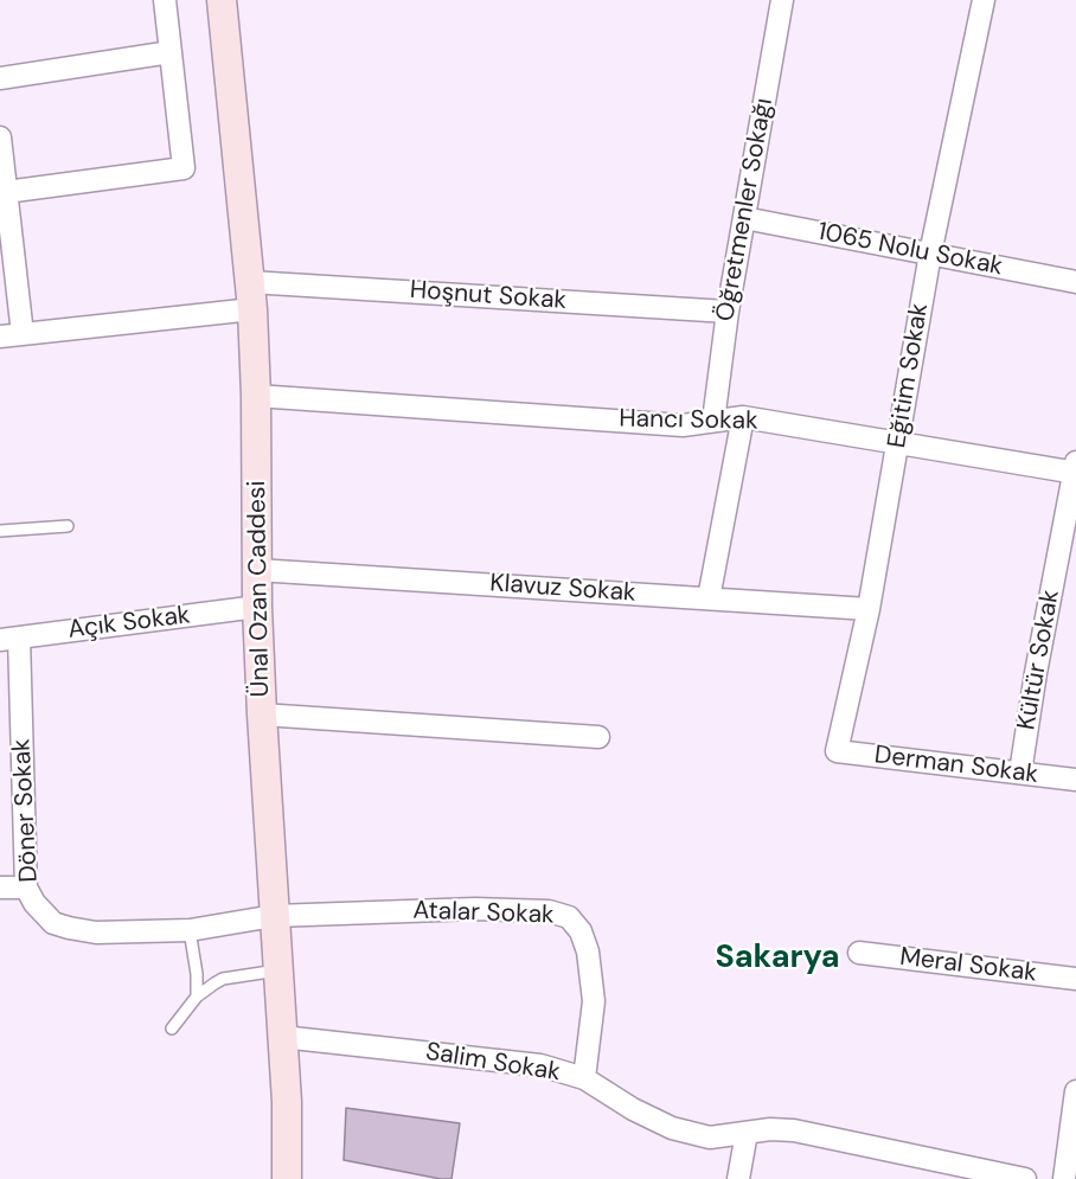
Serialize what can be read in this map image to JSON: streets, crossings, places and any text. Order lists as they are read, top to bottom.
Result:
{
  "streets": {
    "main road": ["Ünal Ozan Caddesi"],
    "street": [
      "Öğretmenler Sokağı",
      "1065 Nolu Sokak",
      "Hoşnut Sokak",
      "Eğitim Sokak",
      "Hancı Sokak",
      "Klavuz Sokak",
      "Açık Sokak",
      "Kültür Sokak",
      "Derman Sokak",
      "Döner Sokak",
      "Atalar Sokak",
      "Meral Sokak",
      "Salim Sokak"
    ]
  },
  "crossings": [
    ["Öğretmenler Sokağı", "1065 Nolu Sokak"],
    ["Öğretmenler Sokağı", "Hoşnut Sokak"],
    ["Öğretmenler Sokağı", "Hancı Sokak"],
    ["1065 Nolu Sokak", "Eğitim Sokak"],
    ["Hoşnut Sokak", "Ünal Ozan Caddesi"],
    ["Eğitim Sokak", "Hancı Sokak"],
    ["Eğitim Sokak", "Klavuz Sokak"],
    ["Eğitim Sokak", "Derman Sokak"],
    ["Hancı Sokak", "Ünal Ozan Caddesi"],
    ["Hancı Sokak", "Kültür Sokak"],
    ["Ünal Ozan Caddesi", "Klavuz Sokak"],
    ["Ünal Ozan Caddesi", "Açık Sokak"],
    ["Ünal Ozan Caddesi", "Döner Sokak"],
    ["Ünal Ozan Caddesi", "Atalar Sokak"],
    ["Ünal Ozan Caddesi", "Salim Sokak"],
    ["Açık Sokak", "Döner Sokak"],
    ["Kültür Sokak", "Derman Sokak"],
    ["Döner Sokak", "Atalar Sokak"],
    ["Atalar Sokak", "Salim Sokak"]
  ],
  "districts": ["Sakarya"]
}
